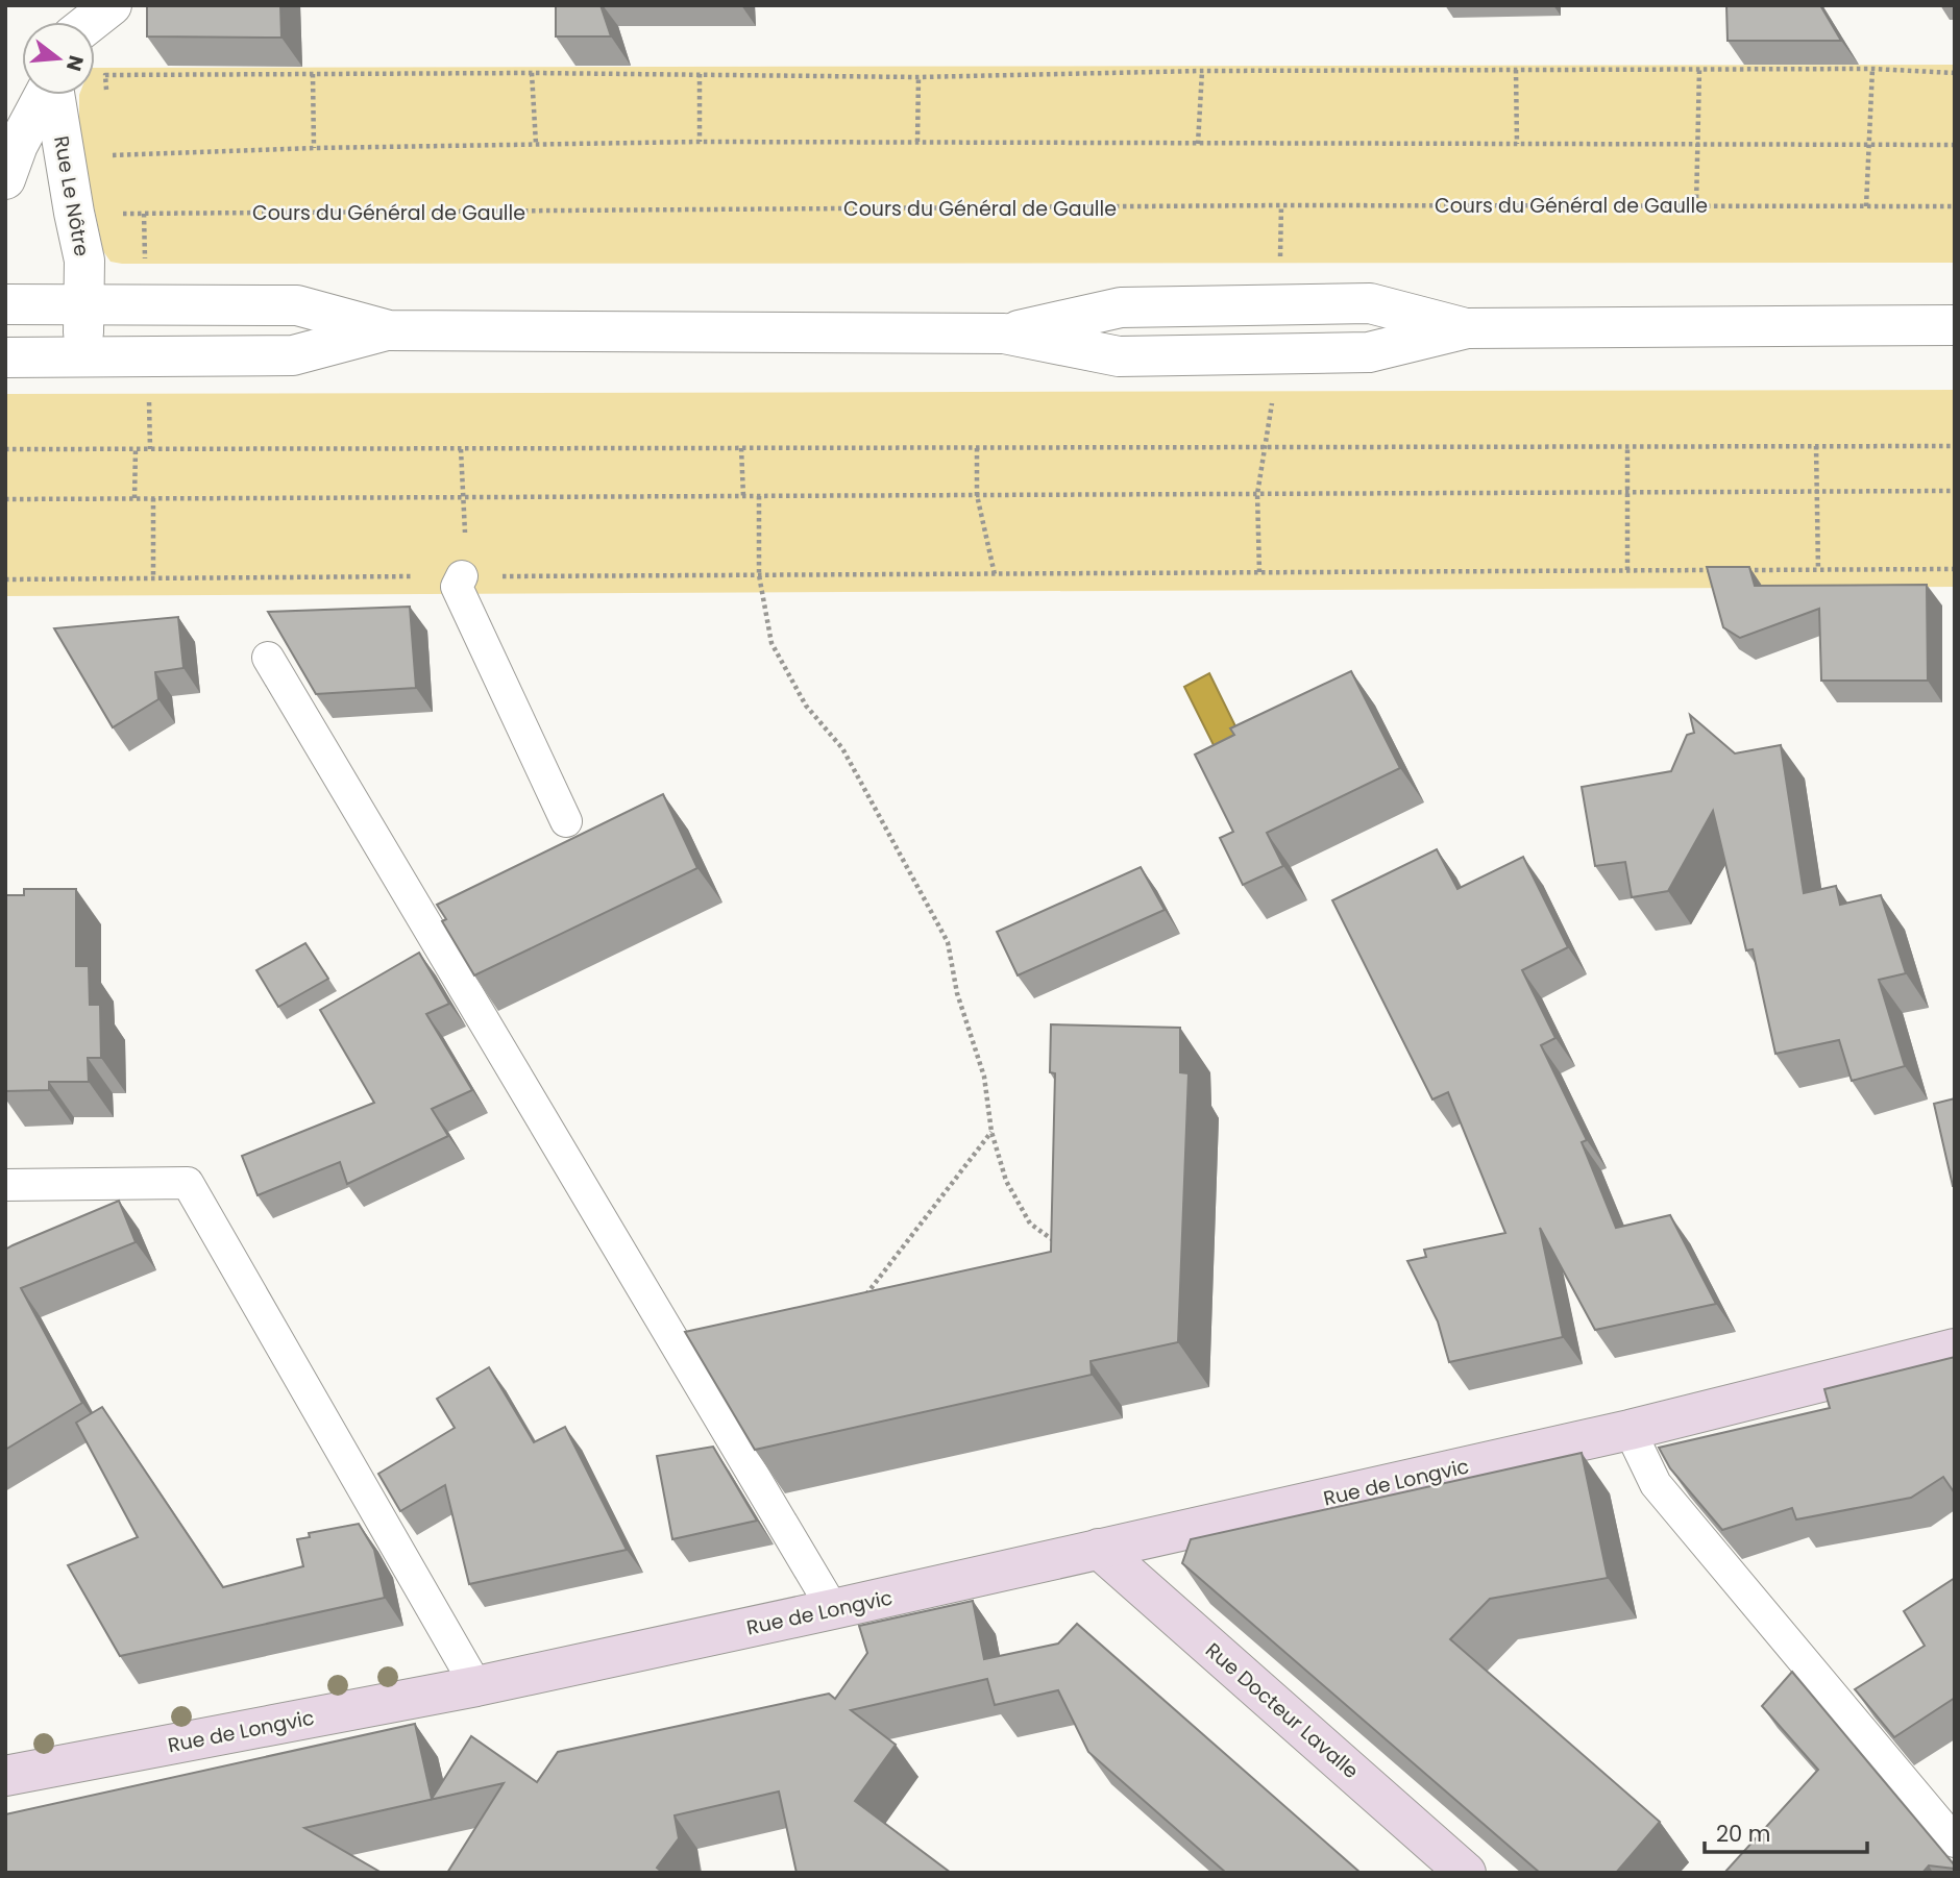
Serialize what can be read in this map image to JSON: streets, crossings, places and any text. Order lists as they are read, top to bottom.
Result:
{
  "streets": {
    "street": ["Rue Le Nôtre", "Rue de Longvic", "Rue Docteur Lavalle"],
    "path": ["Cours du Général de Gaulle"]
  },
  "crossings": [
    ["Rue Le Nôtre", "Cours du Général de Gaulle"],
    ["Rue de Longvic", "Rue Docteur Lavalle"]
  ],
  "scale_bar": "20 m",
  "north": "right"
}
